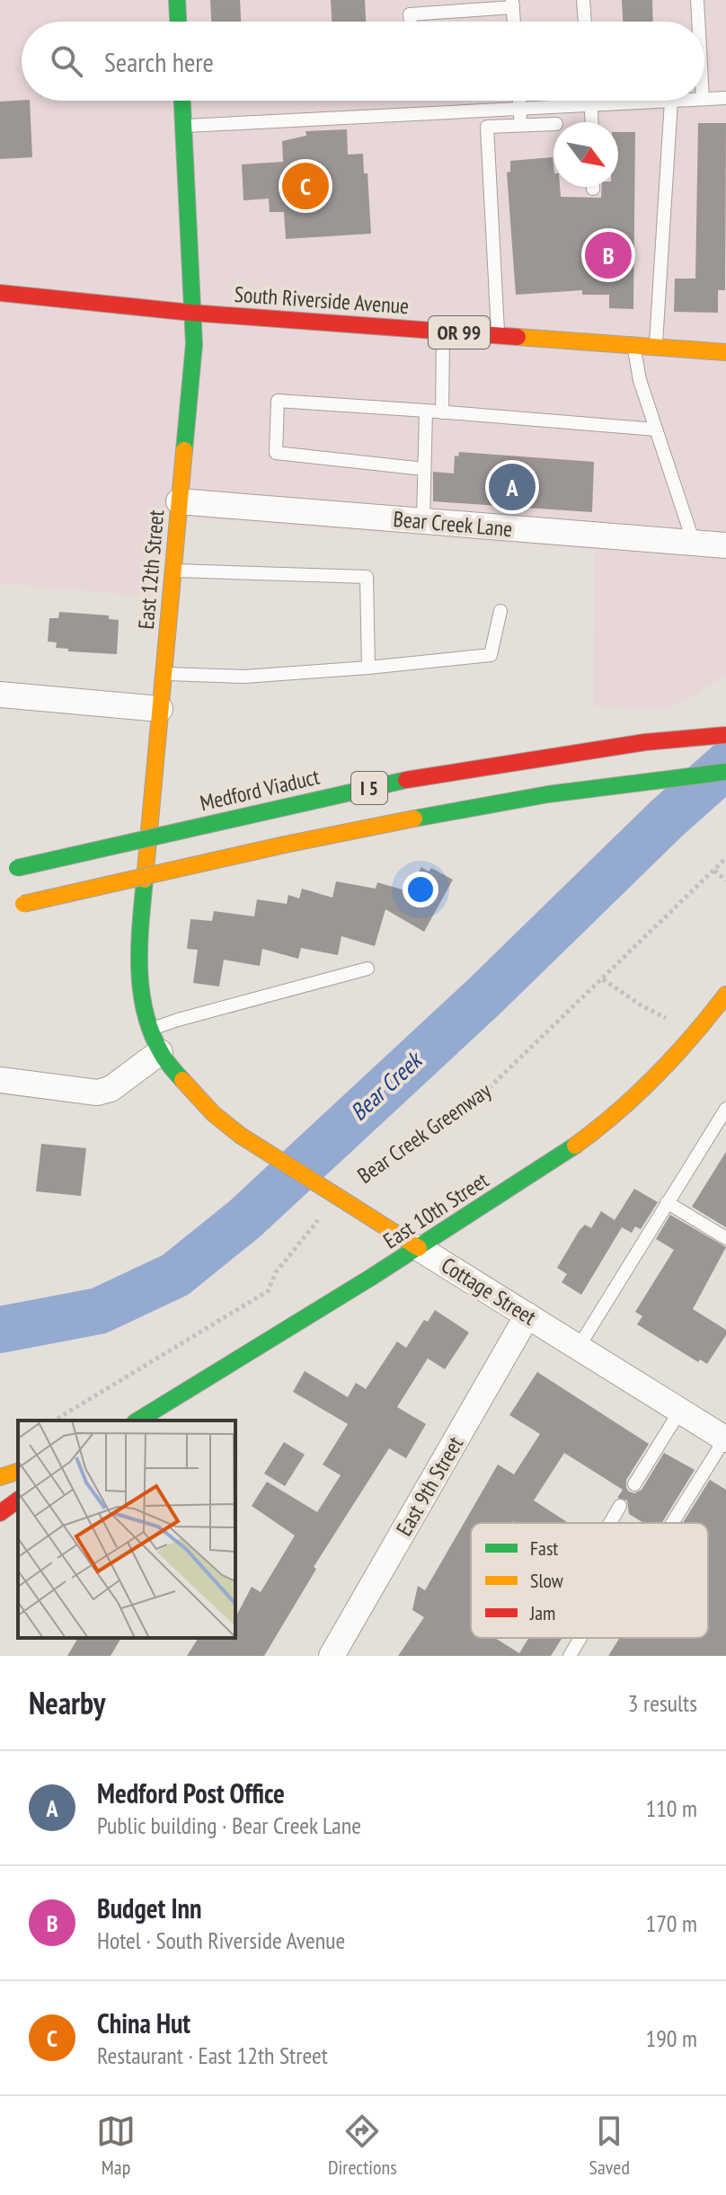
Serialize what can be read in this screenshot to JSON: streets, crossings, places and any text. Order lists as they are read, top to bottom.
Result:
{
  "streets": {
    "main road": [
      "South Riverside Avenue",
      "OR 99",
      "East 12th Street",
      "I 5",
      "Medford Viaduct",
      "East 10th Street",
      "Cottage Street"
    ],
    "street": ["Bear Creek Lane", "East 9th Street"],
    "path": ["Bear Creek Greenway"]
  },
  "crossings": [
    ["South Riverside Avenue", "East 12th Street"],
    ["Bear Creek Lane", "East 12th Street"],
    ["East 12th Street", "Cottage Street"],
    ["East 10th Street", "Cottage Street"],
    ["Cottage Street", "East 9th Street"]
  ],
  "water": ["Bear Creek"],
  "legend": ["Fast", "Slow", "Jam"],
  "north": "bottom right",
  "page": {
    "search": "Search here",
    "pins": ["C", "B", "A"],
    "heading": ["Nearby", "3 results"],
    "list": [
      {
        "mark": "A",
        "name": "Medford Post Office",
        "note": "Public building · Bear Creek Lane",
        "value": "110 m"
      },
      {
        "mark": "B",
        "name": "Budget Inn",
        "note": "Hotel · South Riverside Avenue",
        "value": "170 m"
      },
      {
        "mark": "C",
        "name": "China Hut",
        "note": "Restaurant · East 12th Street",
        "value": "190 m"
      }
    ],
    "nav": ["Map", "Directions", "Saved"]
  }
}
